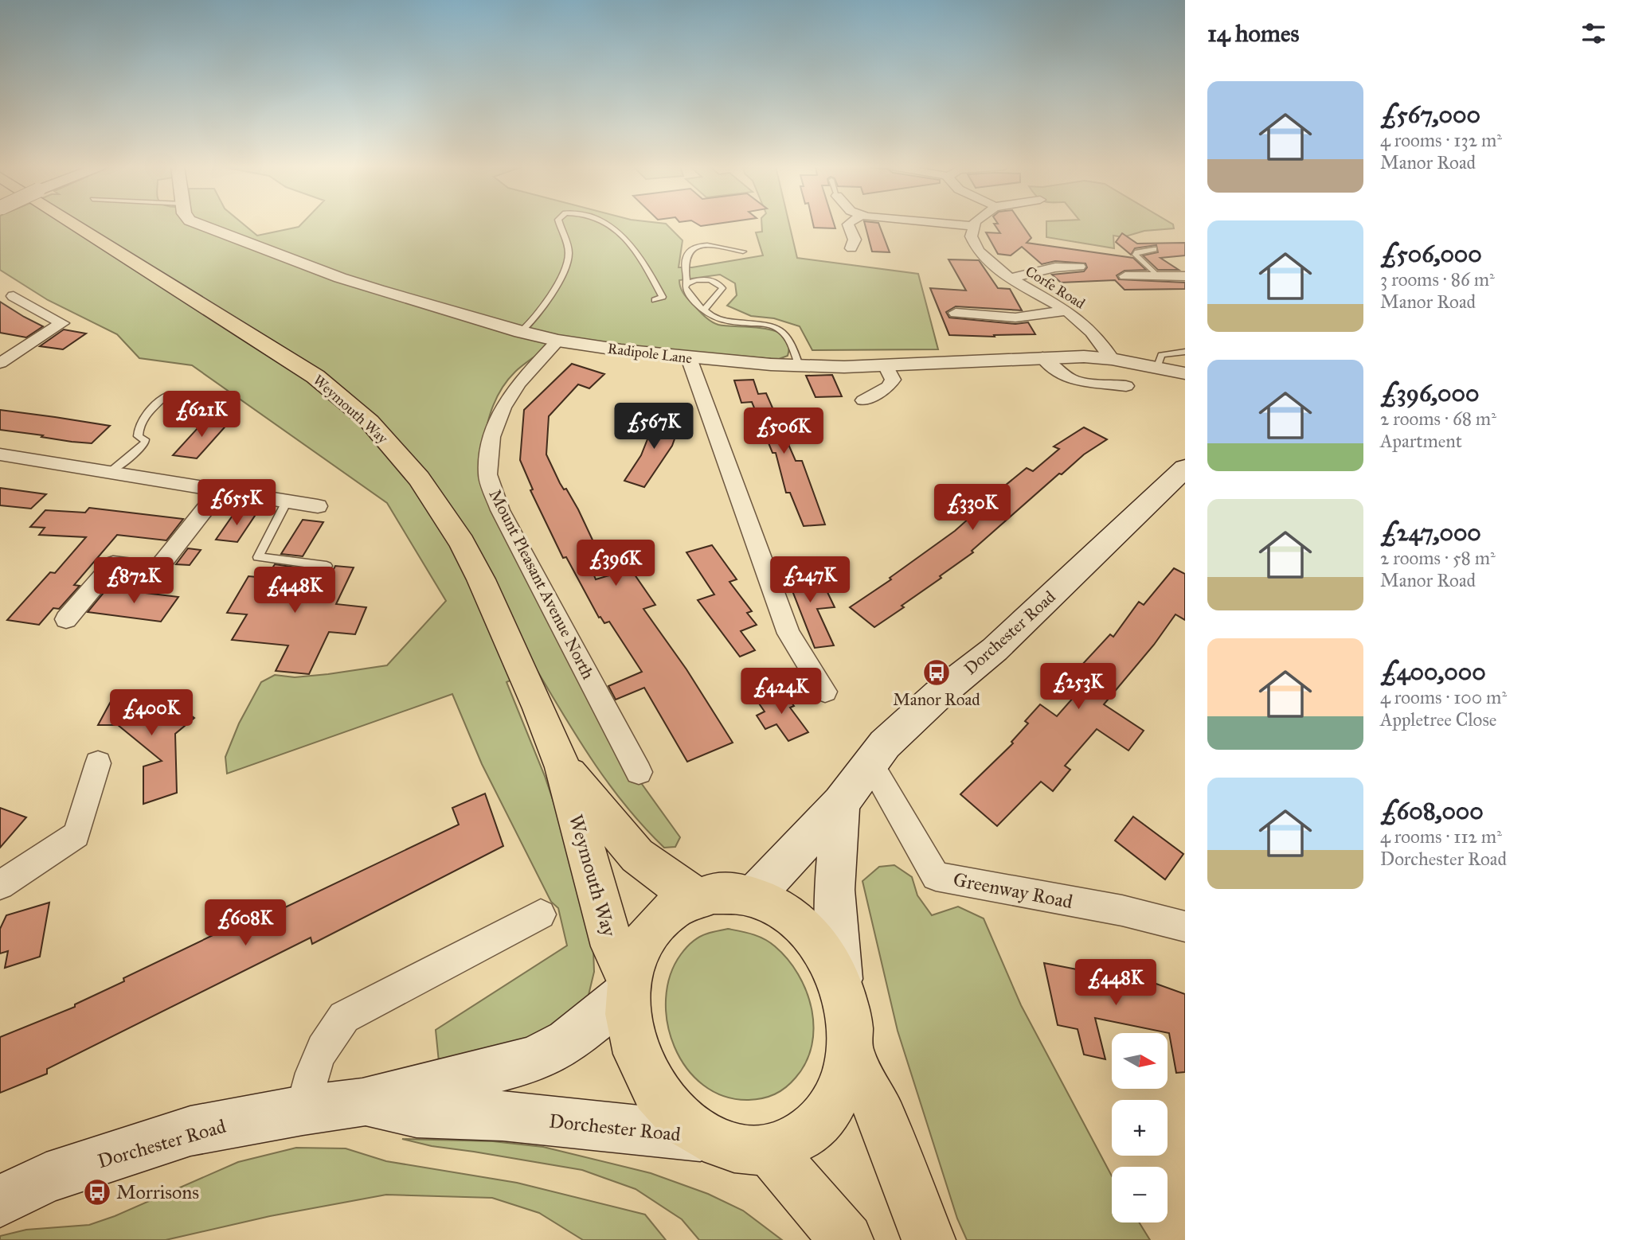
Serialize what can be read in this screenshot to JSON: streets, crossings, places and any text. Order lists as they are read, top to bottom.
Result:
{
  "streets": {
    "highway": ["Weymouth Way"],
    "main road": ["Dorchester Road"],
    "street": [
      "Corfe Road",
      "Radipole Lane",
      "Mount Pleasant Avenue North",
      "Greenway Road"
    ]
  },
  "crossings": [
    ["Corfe Road", "Radipole Lane"],
    ["Radipole Lane", "Mount Pleasant Avenue North"],
    ["Weymouth Way", "Dorchester Road"],
    ["Dorchester Road", "Greenway Road"]
  ],
  "places": {
    "bus stop": ["Manor Road", "Morrisons"]
  },
  "north": "right",
  "page": {
    "heading": "14 homes",
    "list": [
      {
        "name": "£567,000",
        "note": "4 rooms · 132 m² · Manor Road"
      },
      {
        "name": "£506,000",
        "note": "3 rooms · 86 m² · Manor Road"
      },
      {
        "name": "£396,000",
        "note": "2 rooms · 68 m² · Apartment"
      },
      {
        "name": "£247,000",
        "note": "2 rooms · 58 m² · Manor Road"
      },
      {
        "name": "£400,000",
        "note": "4 rooms · 100 m² · Appletree Close"
      },
      {
        "name": "£608,000",
        "note": "4 rooms · 112 m² · Dorchester Road"
      }
    ],
    "price": [
      "£621K",
      "£567K",
      "£506K",
      "£655K",
      "£330K",
      "£396K",
      "£247K",
      "£872K",
      "£448K",
      "£253K",
      "£424K",
      "£400K",
      "£608K",
      "£448K"
    ],
    "map_buttons": ["+", "−"]
  }
}
